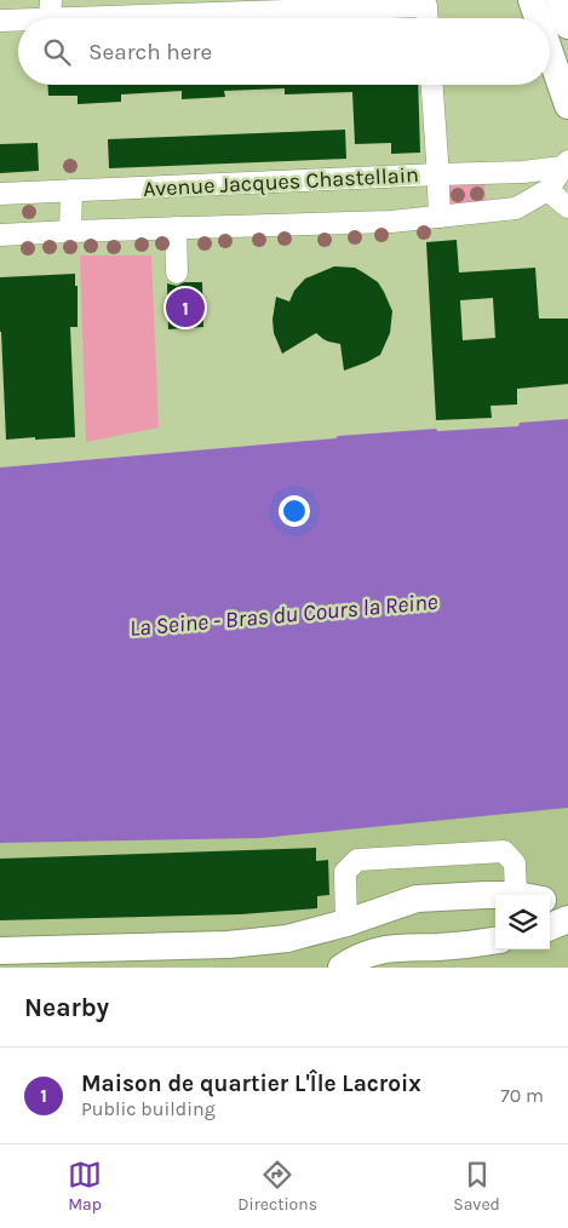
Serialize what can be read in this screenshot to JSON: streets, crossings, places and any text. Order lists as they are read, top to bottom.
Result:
{
  "streets": {
    "street": ["Avenue Jacques Chastellain"]
  },
  "water": ["La Seine - Bras du Cours la Reine"],
  "page": {
    "search": "Search here",
    "pins": "1",
    "heading": "Nearby",
    "list": [
      {
        "mark": "1",
        "name": "Maison de quartier L'Île Lacroix",
        "note": "Public building",
        "value": "70 m"
      }
    ],
    "nav": ["Map", "Directions", "Saved"]
  }
}
